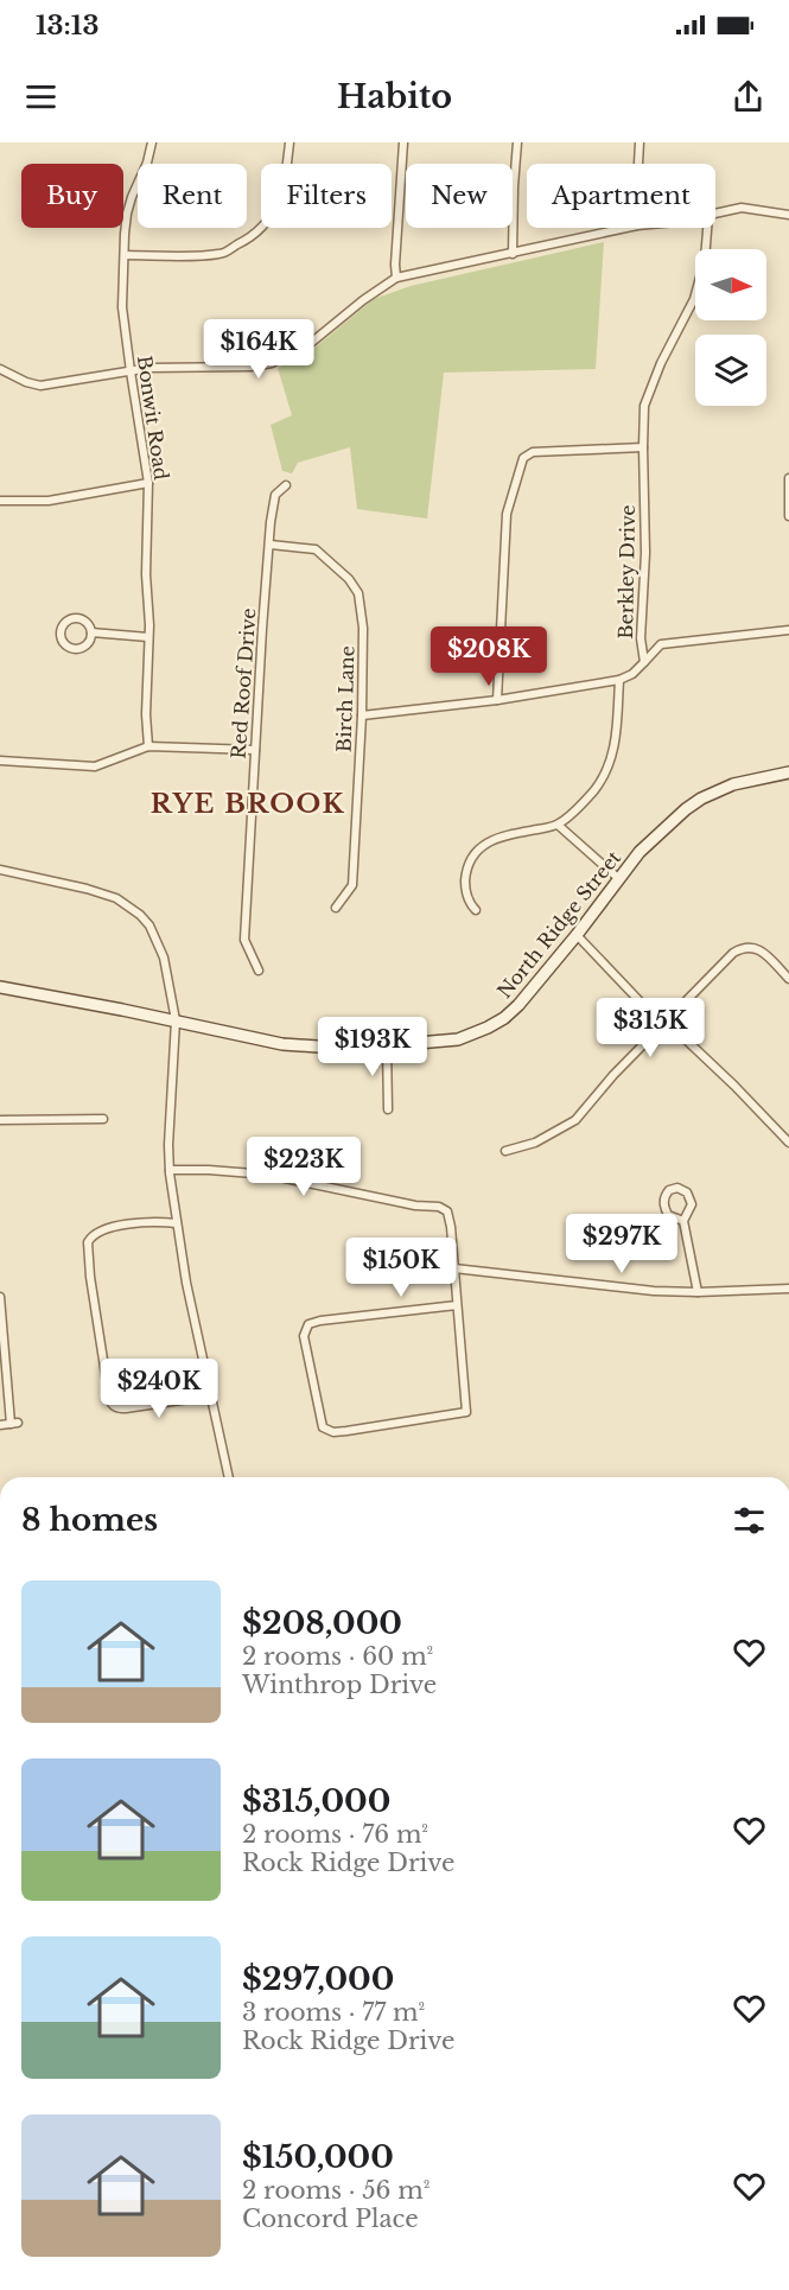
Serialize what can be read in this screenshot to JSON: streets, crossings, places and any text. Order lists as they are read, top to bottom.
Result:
{
  "streets": {
    "street": [
      "Bonwit Road",
      "Berkley Drive",
      "Red Roof Drive",
      "Birch Lane",
      "North Ridge Street"
    ]
  },
  "crossings": [
    ["Red Roof Drive", "Birch Lane"]
  ],
  "districts": ["RYE BROOK"],
  "north": "right",
  "page": {
    "status": "13:13",
    "header": "Habito",
    "chip": [
      "Buy",
      "Rent",
      "Filters",
      "New",
      "Apartment"
    ],
    "price": [
      "$164K",
      "$208K",
      "$315K",
      "$193K",
      "$223K",
      "$297K",
      "$150K",
      "$240K"
    ],
    "heading": "8 homes",
    "list": [
      {
        "name": "$208,000",
        "note": "2 rooms · 60 m² · Winthrop Drive"
      },
      {
        "name": "$315,000",
        "note": "2 rooms · 76 m² · Rock Ridge Drive"
      },
      {
        "name": "$297,000",
        "note": "3 rooms · 77 m² · Rock Ridge Drive"
      },
      {
        "name": "$150,000",
        "note": "2 rooms · 56 m² · Concord Place"
      }
    ]
  }
}
